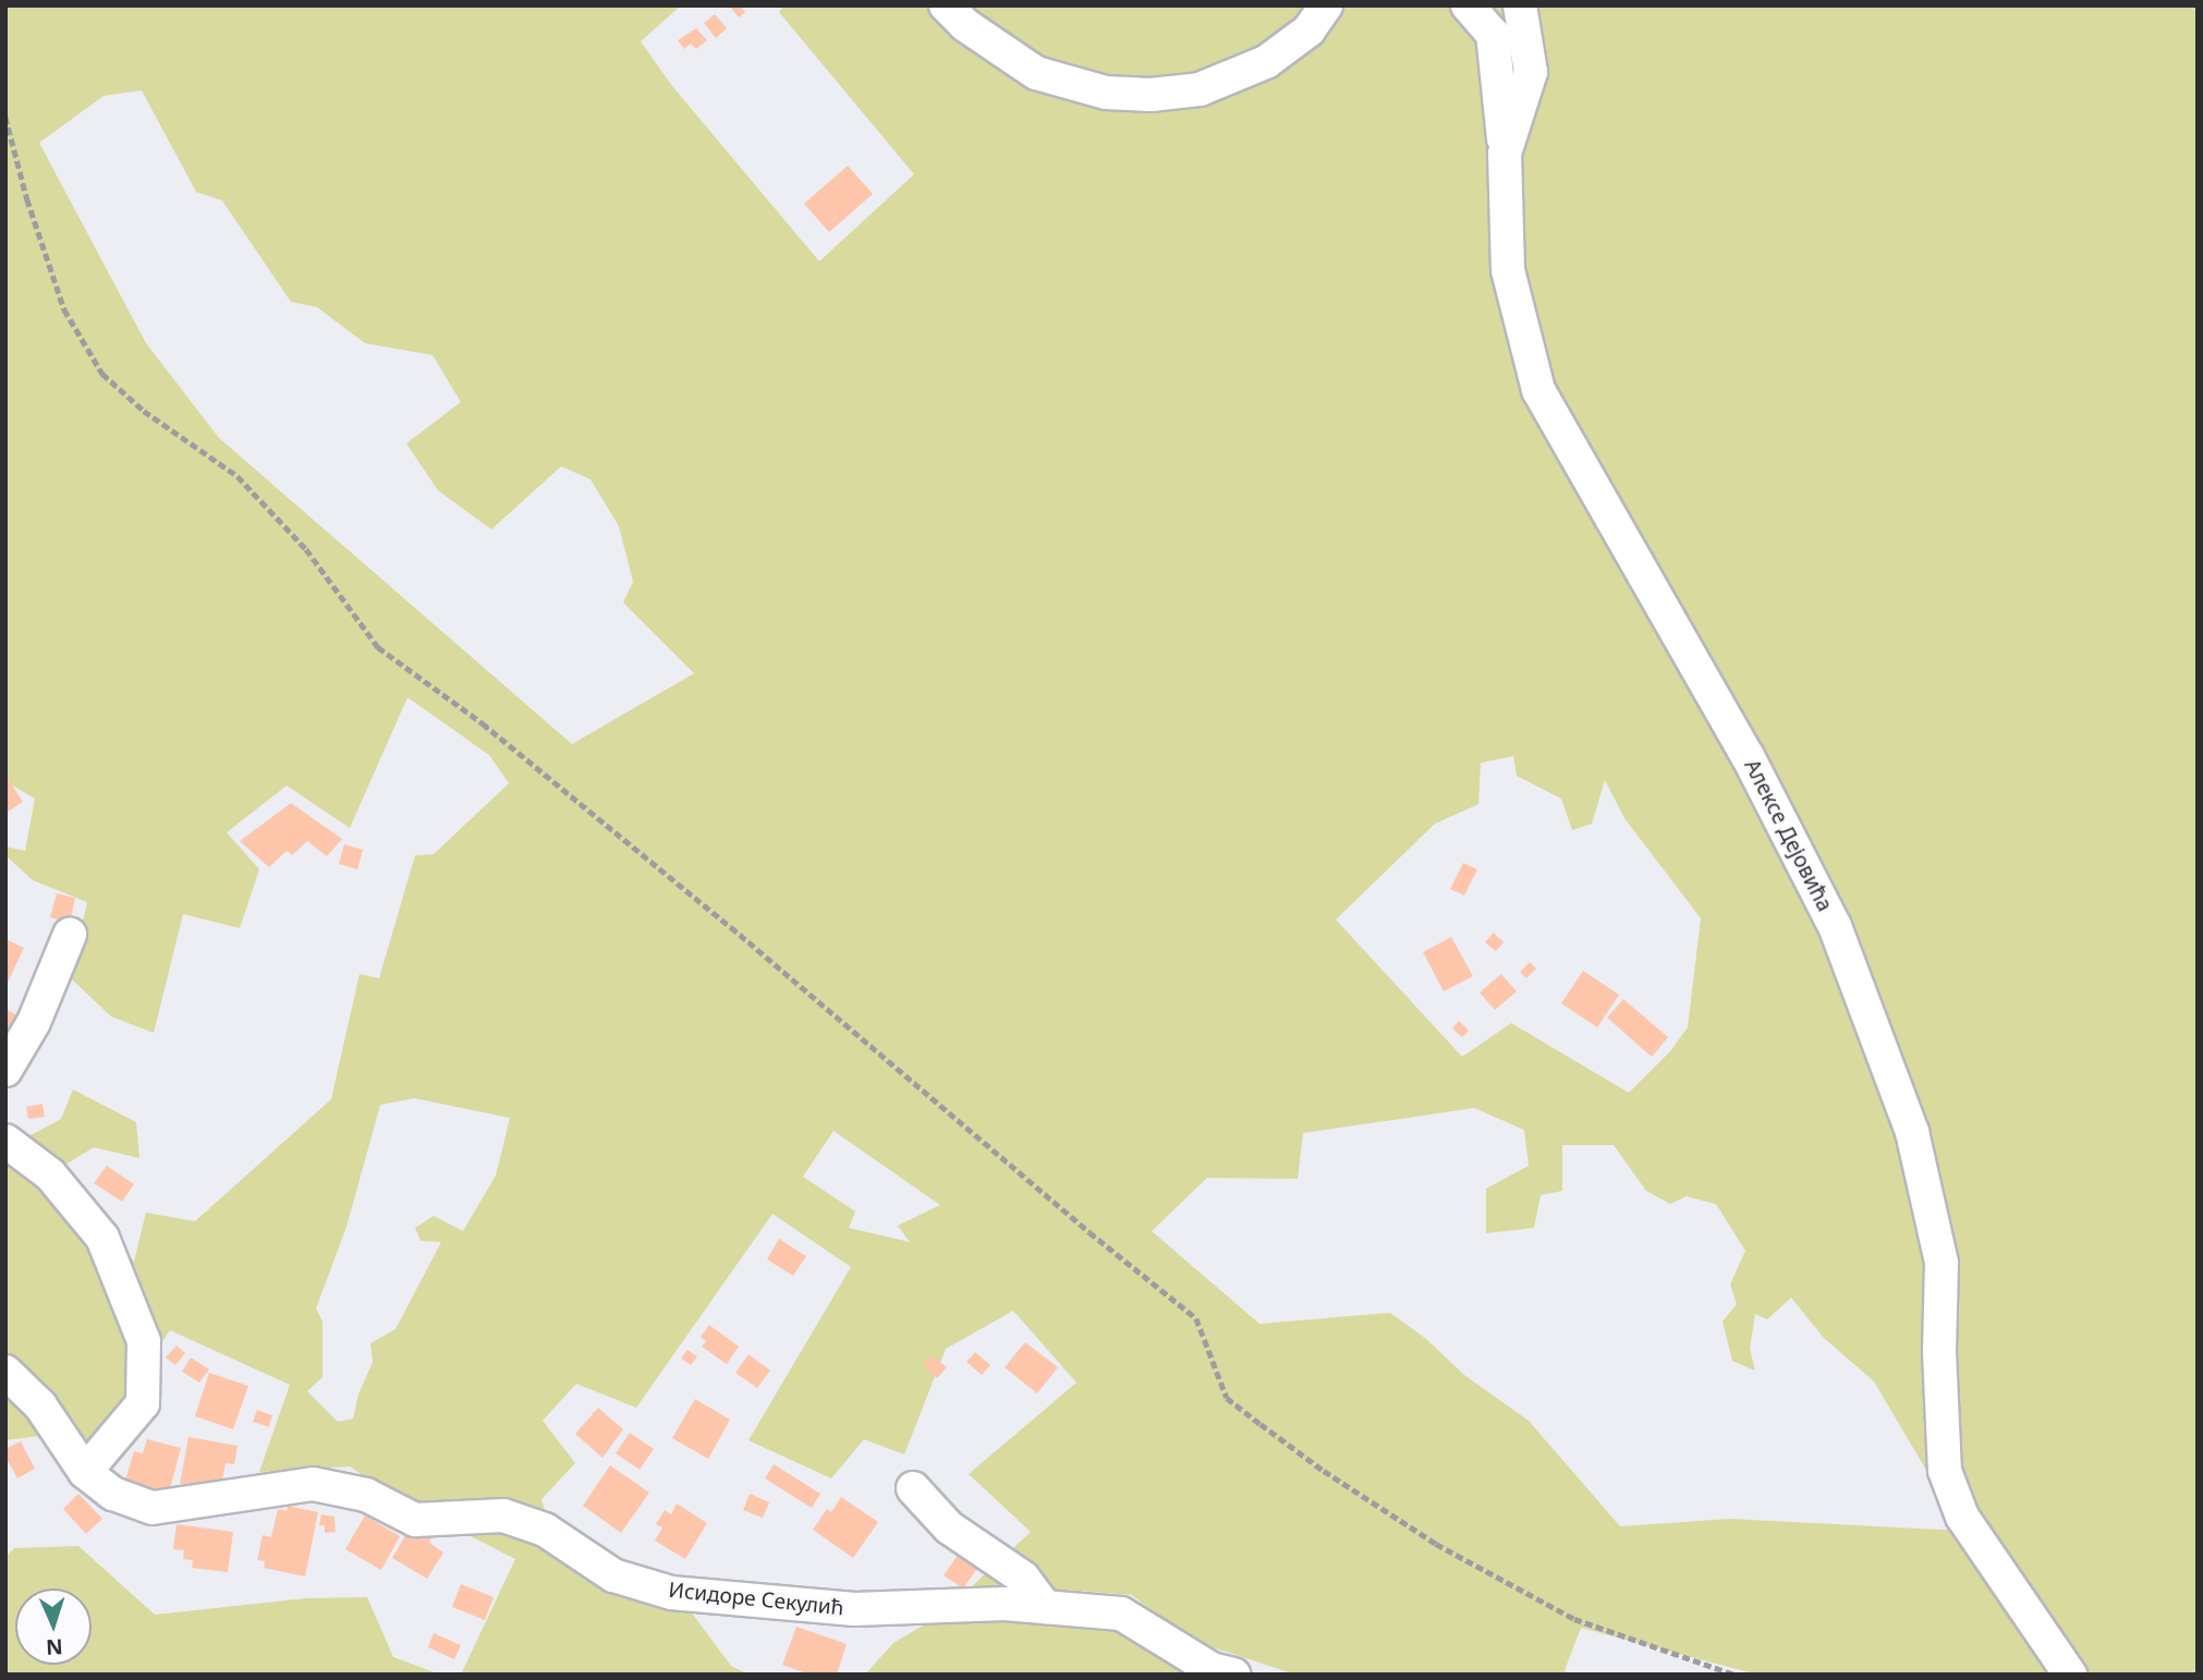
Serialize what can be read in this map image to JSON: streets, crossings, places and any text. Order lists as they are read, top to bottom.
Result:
{
  "streets": {
    "street": ["Алексе Дејовића", "Исидоре Секулић"]
  },
  "north": "bottom"
}
